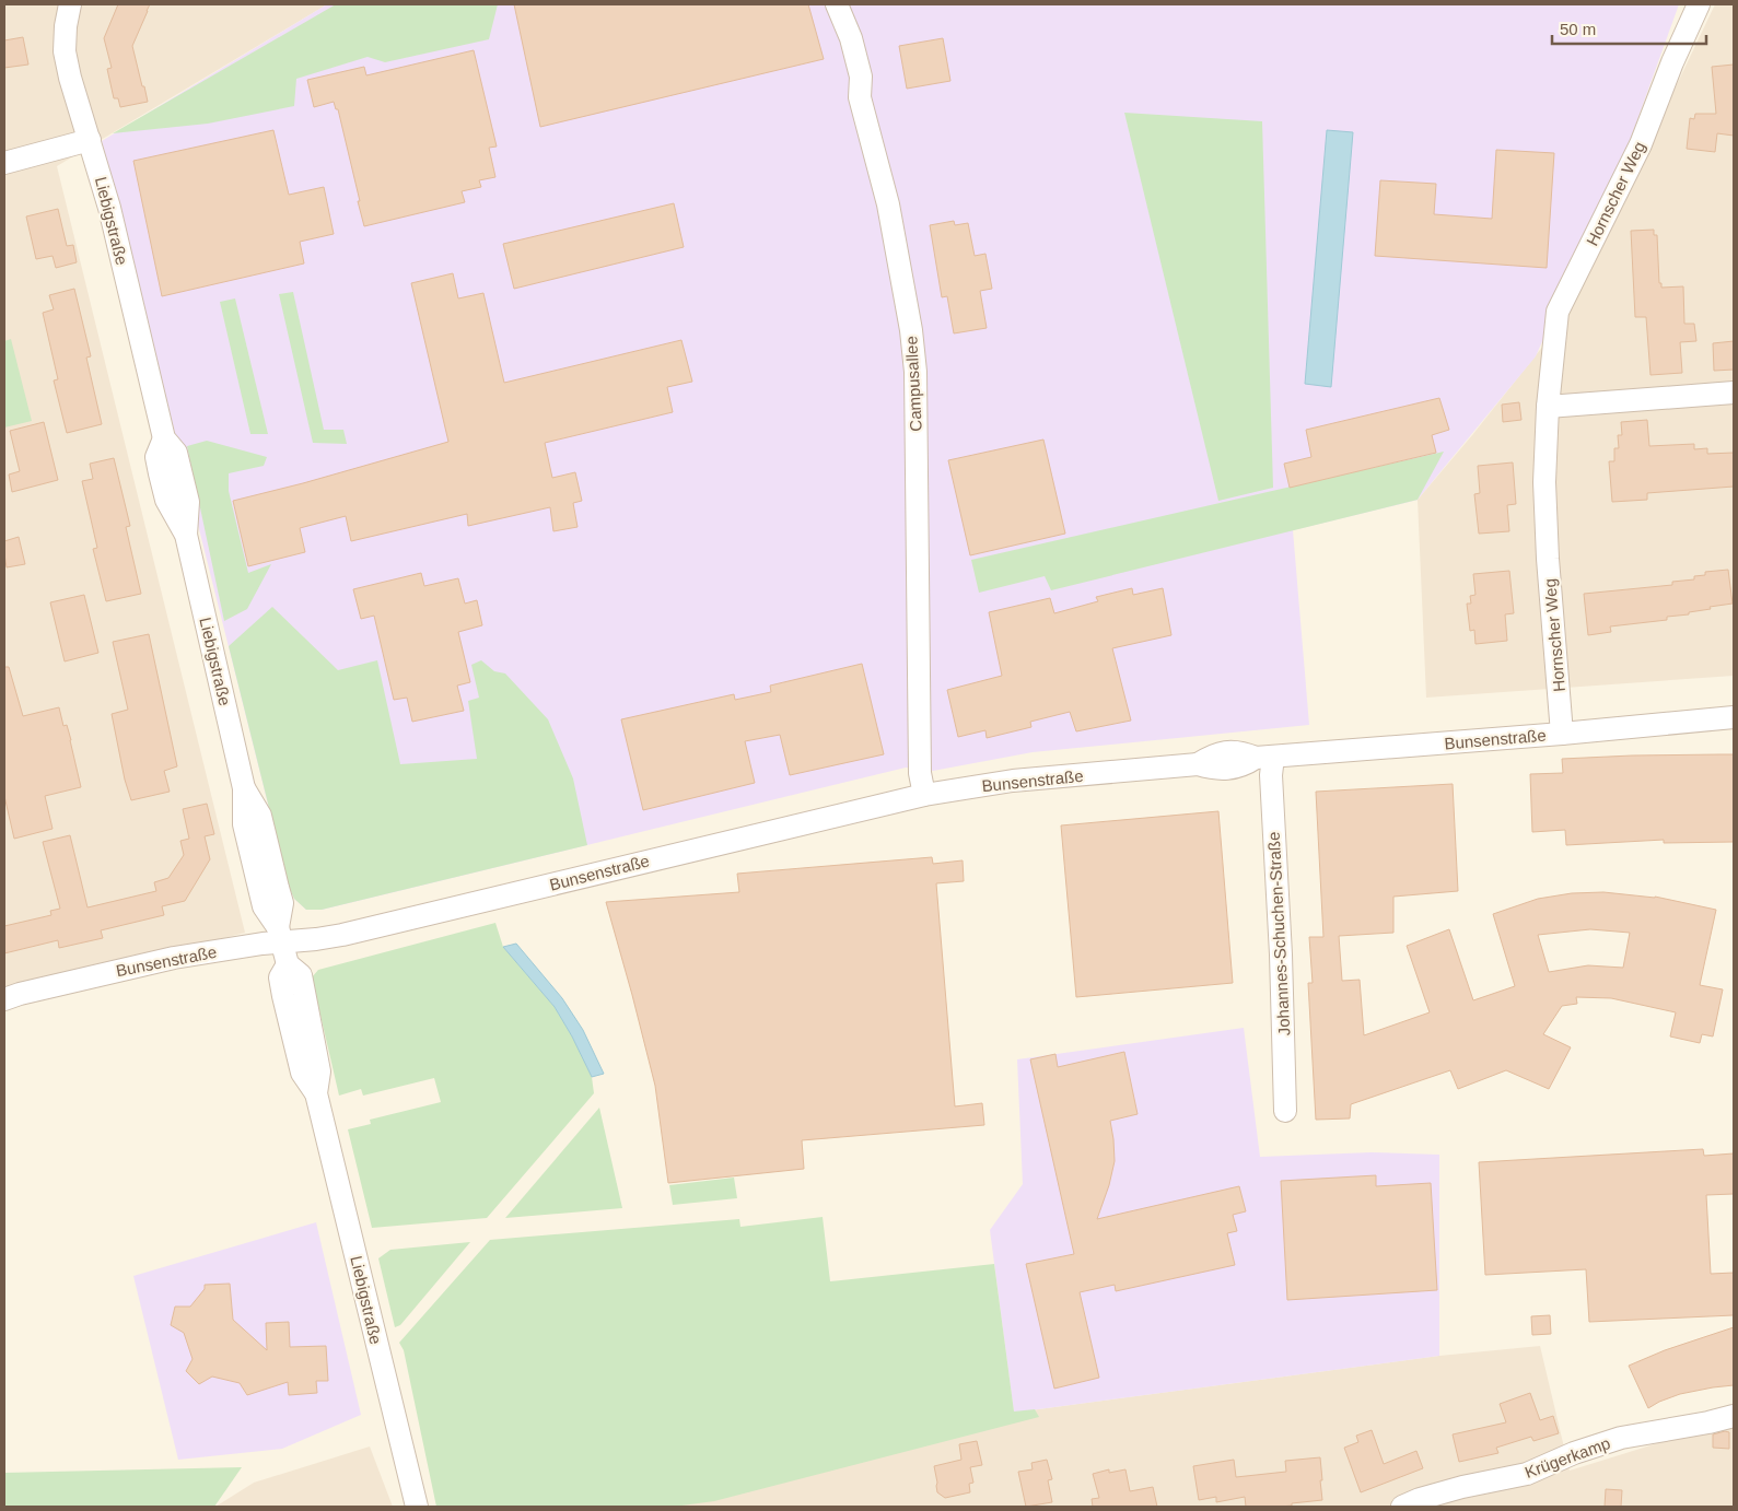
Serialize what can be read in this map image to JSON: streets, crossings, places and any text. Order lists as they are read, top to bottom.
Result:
{
  "streets": {
    "street": [
      "Hornscher Weg",
      "Liebigstraße",
      "Campusallee",
      "Bunsenstraße",
      "Johannes-Schuchen-Straße",
      "Krügerkamp"
    ]
  },
  "crossings": [
    ["Hornscher Weg", "Bunsenstraße"],
    ["Liebigstraße", "Bunsenstraße"],
    ["Campusallee", "Bunsenstraße"],
    ["Bunsenstraße", "Johannes-Schuchen-Straße"]
  ],
  "scale_bar": "50 m"
}
